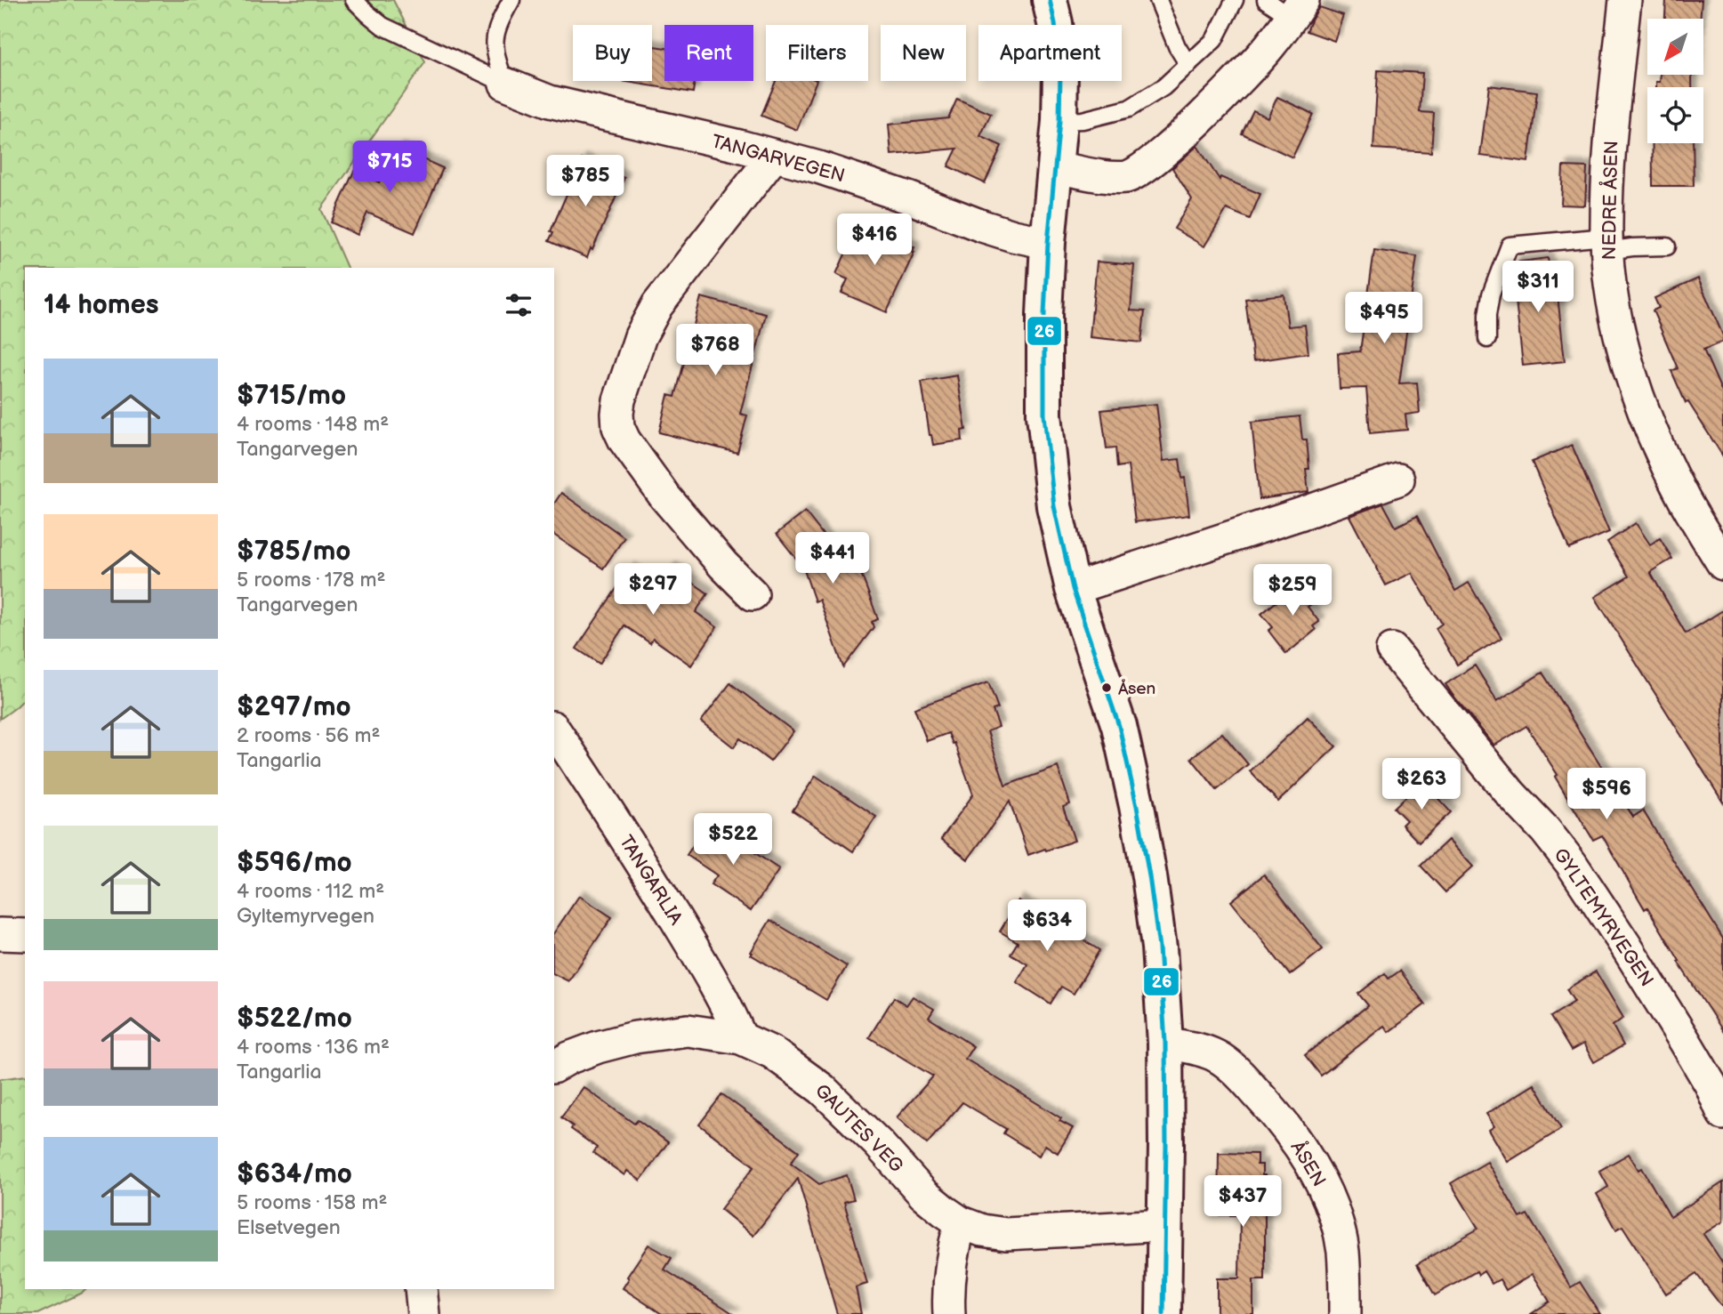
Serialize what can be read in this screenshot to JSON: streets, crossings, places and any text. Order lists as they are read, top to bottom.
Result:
{
  "streets": {
    "street": [
      "TANGARVEGEN",
      "NEDRE ÅSEN",
      "TANGARLIA",
      "GYLTEMYRVEGEN",
      "GAUTES VEG",
      "ÅSEN"
    ]
  },
  "crossings": [
    ["TANGARLIA", "GAUTES VEG"]
  ],
  "places": ["Åsen"],
  "lines": ["transit line 26"],
  "north": "bottom left",
  "page": {
    "chip": [
      "Buy",
      "Rent",
      "Filters",
      "New",
      "Apartment"
    ],
    "price": [
      "$715",
      "$785",
      "$416",
      "$311",
      "$495",
      "$768",
      "$441",
      "$297",
      "$259",
      "$263",
      "$596",
      "$522",
      "$634",
      "$437"
    ],
    "heading": "14 homes",
    "list": [
      {
        "name": "$715/mo",
        "note": "4 rooms · 148 m² · Tangarvegen"
      },
      {
        "name": "$785/mo",
        "note": "5 rooms · 178 m² · Tangarvegen"
      },
      {
        "name": "$297/mo",
        "note": "2 rooms · 56 m² · Tangarlia"
      },
      {
        "name": "$596/mo",
        "note": "4 rooms · 112 m² · Gyltemyrvegen"
      },
      {
        "name": "$522/mo",
        "note": "4 rooms · 136 m² · Tangarlia"
      },
      {
        "name": "$634/mo",
        "note": "5 rooms · 158 m² · Elsetvegen"
      }
    ]
  }
}
